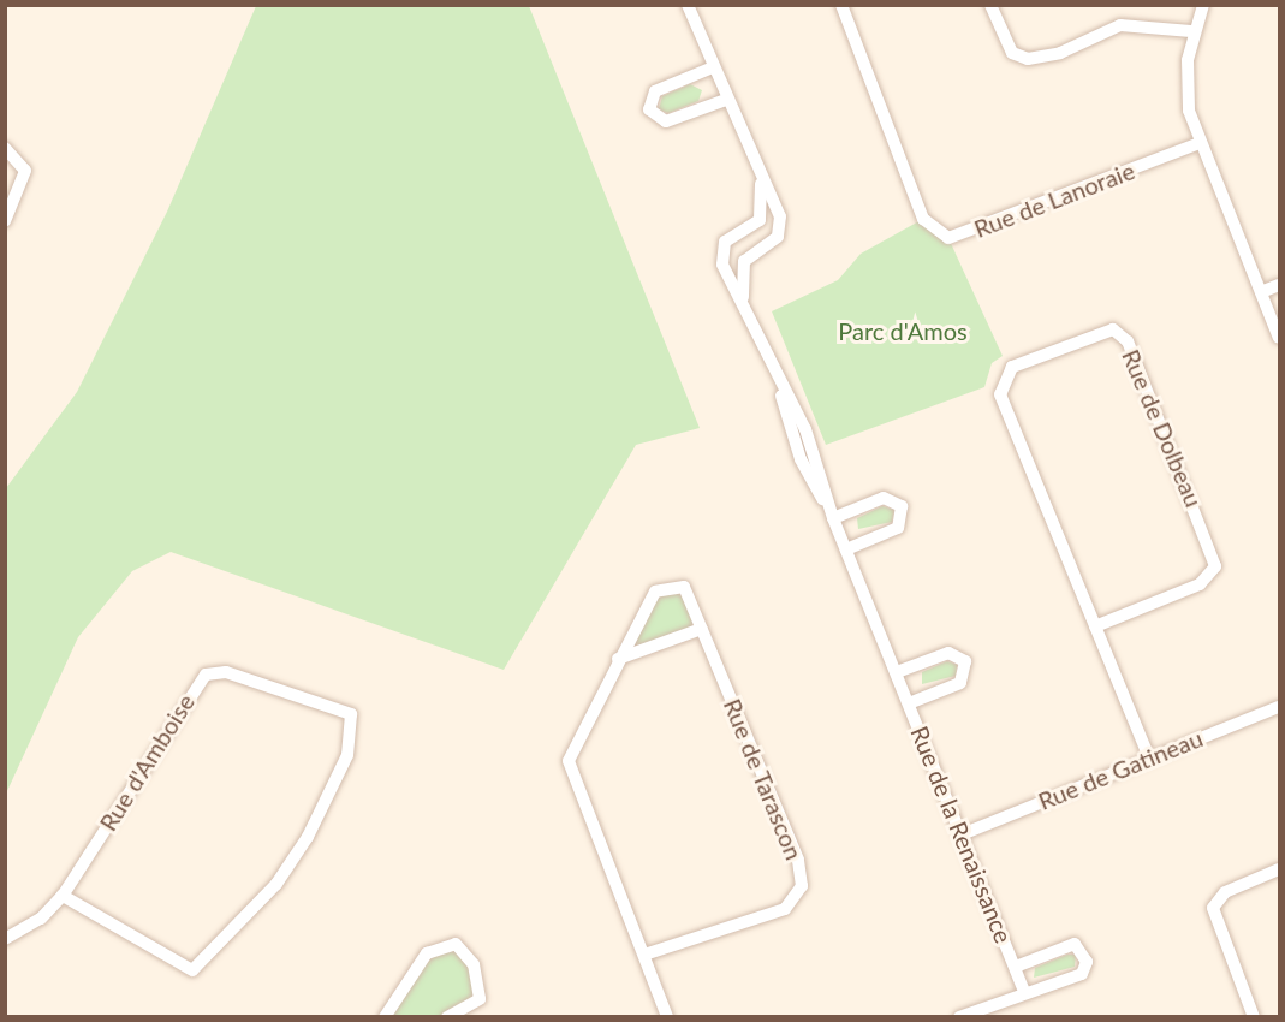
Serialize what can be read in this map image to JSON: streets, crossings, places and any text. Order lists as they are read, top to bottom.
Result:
{
  "streets": {
    "street": [
      "Rue de Lanoraie",
      "Rue de Dolbeau",
      "Rue d'Amboise",
      "Rue de Gatineau",
      "Rue de Tarascon",
      "Rue de la Renaissance"
    ]
  },
  "crossings": [
    ["Rue de Dolbeau", "Rue de Gatineau"],
    ["Rue de Gatineau", "Rue de la Renaissance"]
  ],
  "parks": ["Parc d'Amos"]
}
